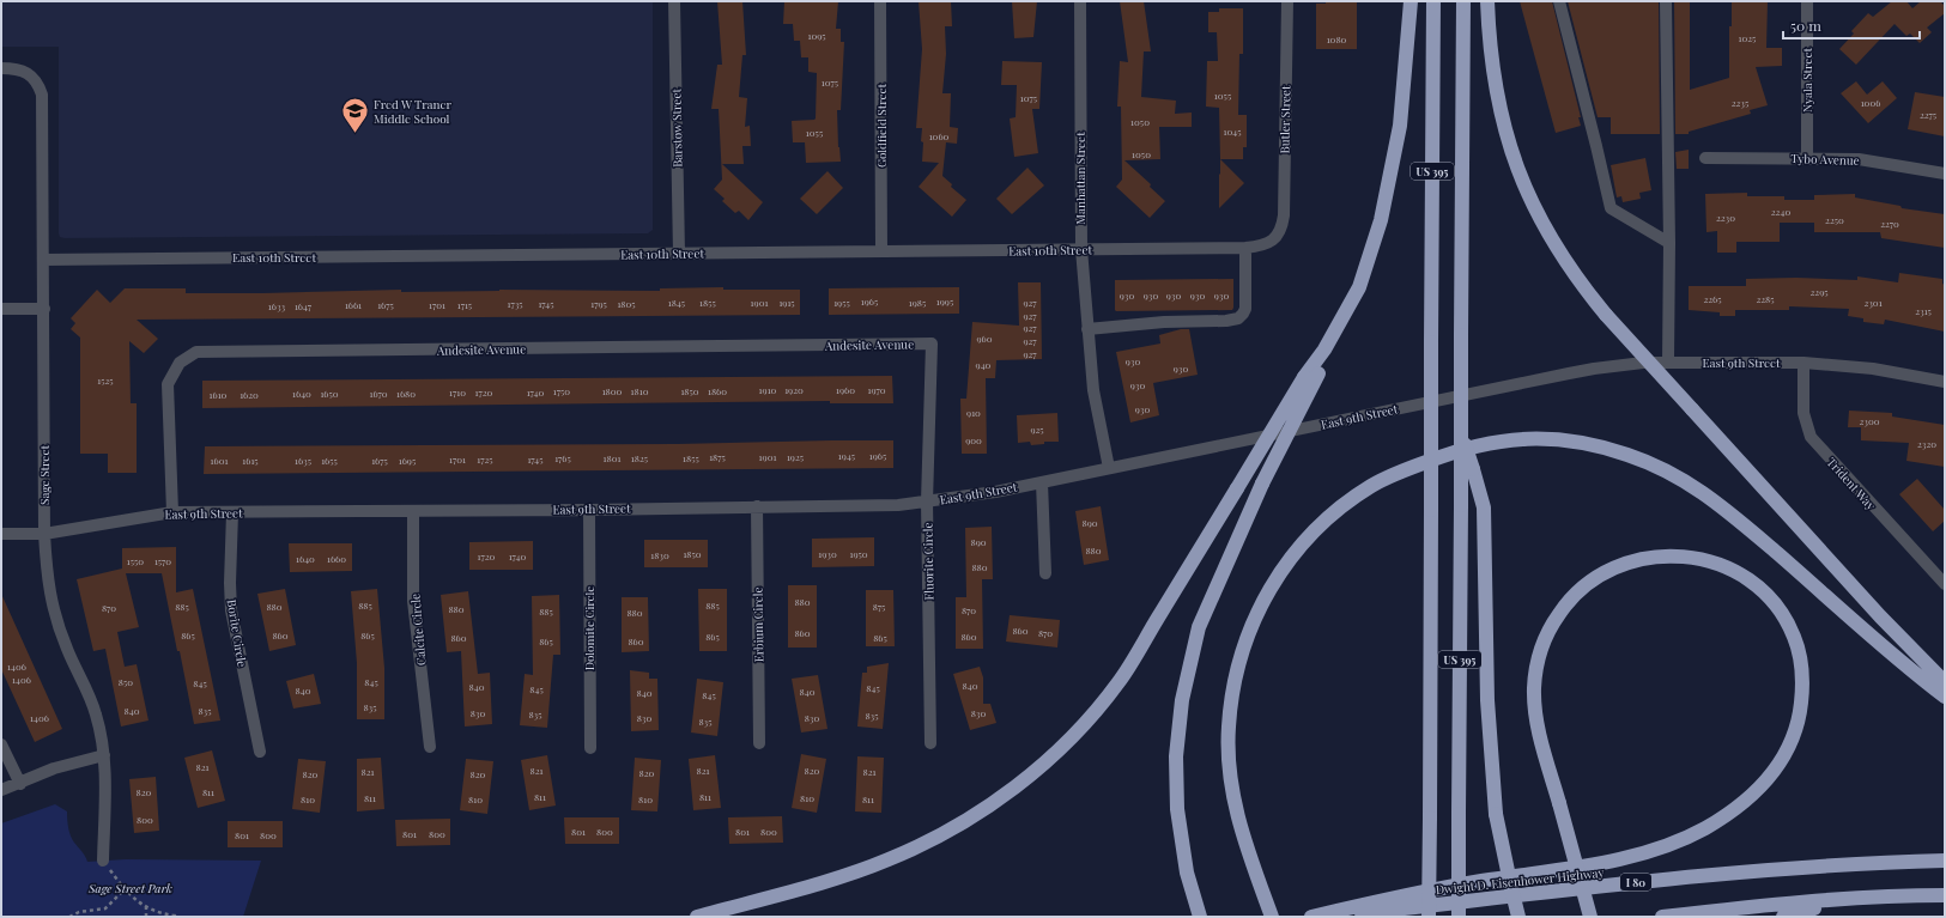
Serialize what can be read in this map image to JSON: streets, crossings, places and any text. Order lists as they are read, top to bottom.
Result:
{
  "streets": {
    "highway": ["US 395", "Dwight D. Eisenhower Highway", "I 80"],
    "street": [
      "Nyala Street",
      "Butler Street",
      "Goldfield Street",
      "Barstow Street",
      "Tybo Avenue",
      "Manhattan Street",
      "East 10th Street",
      "Andesite Avenue",
      "East 9th Street",
      "Sage Street",
      "Trident Way",
      "Fluorite Circle",
      "Erbium Circle",
      "Dolomite Circle",
      "Calcite Circle",
      "Borite Circle"
    ]
  },
  "crossings": [
    ["Nyala Street", "Tybo Avenue"],
    ["Butler Street", "East 10th Street"],
    ["Goldfield Street", "East 10th Street"],
    ["Barstow Street", "East 10th Street"],
    ["Manhattan Street", "East 10th Street"],
    ["Manhattan Street", "East 9th Street"],
    ["East 10th Street", "Sage Street"],
    ["Andesite Avenue", "East 9th Street"],
    ["Andesite Avenue", "Fluorite Circle"],
    ["East 9th Street", "Sage Street"],
    ["East 9th Street", "Trident Way"],
    ["East 9th Street", "Fluorite Circle"],
    ["East 9th Street", "Erbium Circle"],
    ["East 9th Street", "Dolomite Circle"],
    ["East 9th Street", "Calcite Circle"],
    ["East 9th Street", "Borite Circle"]
  ],
  "parks": ["Sage Street Park"],
  "places": {
    "school or university": ["Fred W Traner Middle School"]
  },
  "house_numbers": [
    "1095",
    "1025",
    "1080",
    "1075",
    "1055",
    "1075",
    "2235",
    "1006",
    "2275",
    "1050",
    "1045",
    "1055",
    "1060",
    "1050",
    "2240",
    "2230",
    "2250",
    "2270",
    "2295",
    "930",
    "930",
    "930",
    "930",
    "930",
    "2265",
    "2285",
    "1965",
    "1995",
    "1845",
    "1855",
    "1901",
    "1915",
    "1955",
    "1985",
    "927",
    "2301",
    "1735",
    "1745",
    "1795",
    "1805",
    "1661",
    "1675",
    "1701",
    "1715",
    "1633",
    "1647",
    "2315",
    "927",
    "927",
    "960",
    "927",
    "927",
    "930",
    "940",
    "930",
    "1525",
    "930",
    "1910",
    "1920",
    "1960",
    "1970",
    "1750",
    "1800",
    "1810",
    "1850",
    "1860",
    "1710",
    "1720",
    "1740",
    "1640",
    "1650",
    "1670",
    "1680",
    "1610",
    "1620",
    "930",
    "910",
    "2300",
    "925",
    "900",
    "2320",
    "1945",
    "1965",
    "1875",
    "1901",
    "1925",
    "1765",
    "1801",
    "1825",
    "1855",
    "1701",
    "1725",
    "1745",
    "1601",
    "1615",
    "1635",
    "1655",
    "1675",
    "1695",
    "890",
    "890",
    "880",
    "1850",
    "1930",
    "1950",
    "1830",
    "1720",
    "1740",
    "1640",
    "1660",
    "1550",
    "1570",
    "880",
    "880",
    "885",
    "885",
    "885",
    "880",
    "875",
    "870",
    "880",
    "870",
    "885",
    "880",
    "860",
    "860",
    "870",
    "865",
    "860",
    "865",
    "865",
    "860",
    "860",
    "865",
    "865",
    "860",
    "1406",
    "1406",
    "850",
    "845",
    "845",
    "840",
    "840",
    "845",
    "845",
    "840",
    "840",
    "840",
    "845",
    "835",
    "840",
    "835",
    "830",
    "830",
    "835",
    "835",
    "1406",
    "830",
    "830",
    "835",
    "821",
    "821",
    "821",
    "820",
    "821",
    "821",
    "820",
    "820",
    "820",
    "820",
    "811",
    "811",
    "811",
    "811",
    "810",
    "810",
    "810",
    "810",
    "811",
    "800",
    "801",
    "800",
    "801",
    "800",
    "801",
    "800",
    "801",
    "800"
  ],
  "scale_bar": "50 m"
}
